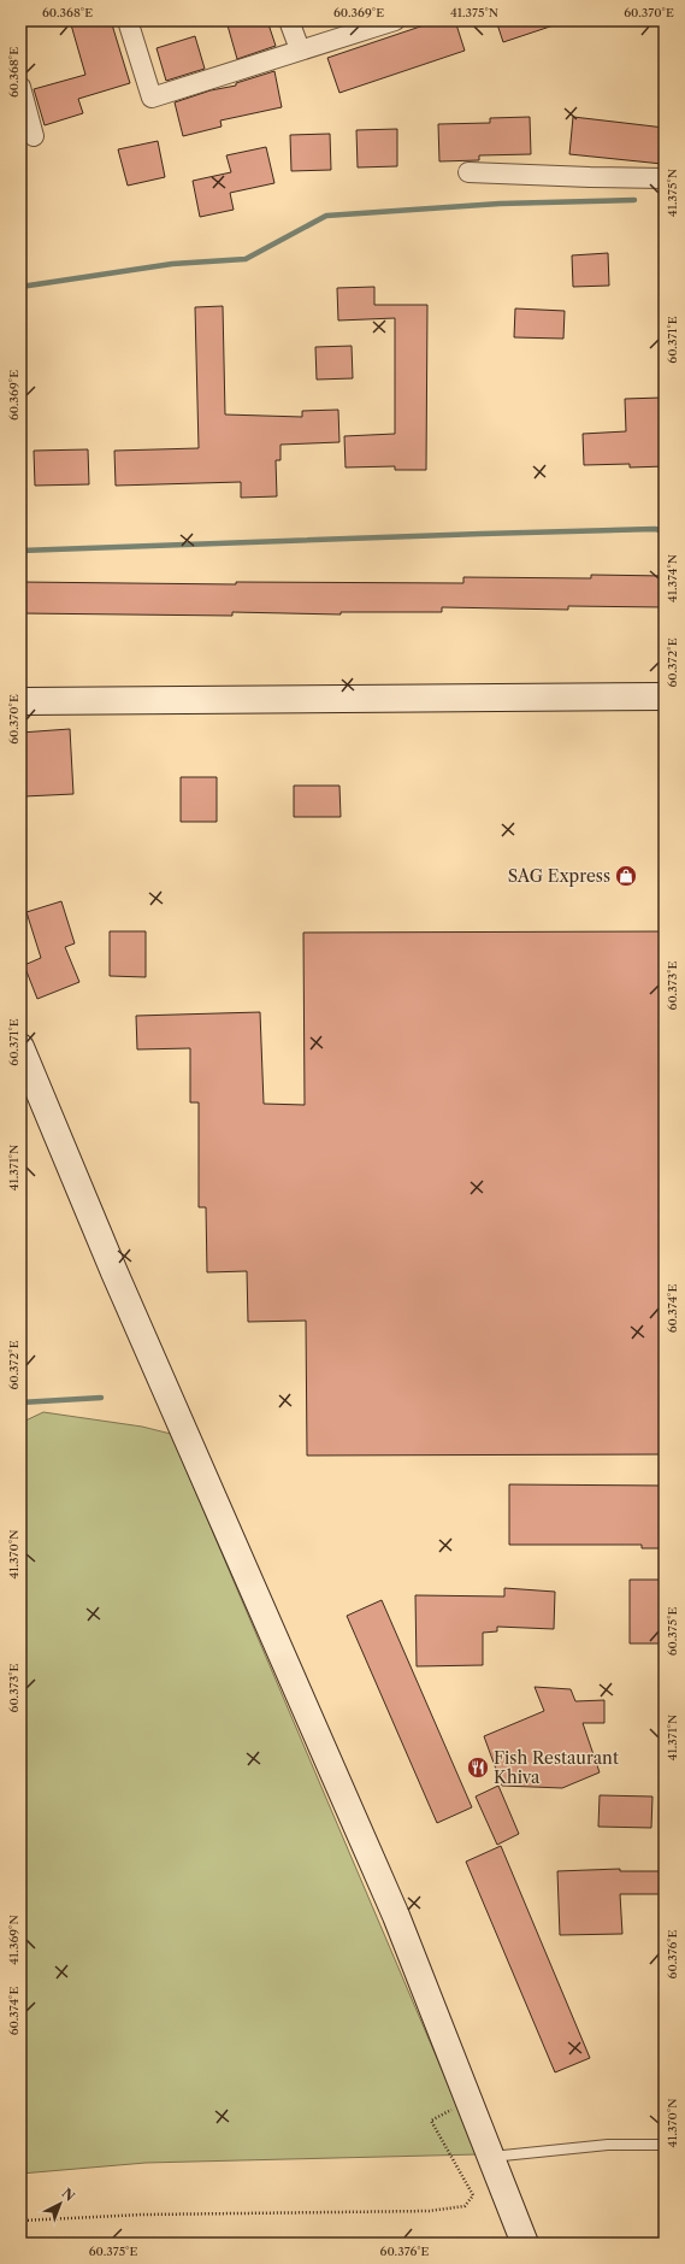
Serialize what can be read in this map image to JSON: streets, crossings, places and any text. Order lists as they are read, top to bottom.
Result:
{
  "places": {
    "shop": ["SAG Express"],
    "restaurant": ["Fish Restaurant Khiva"]
  },
  "north": "top right",
  "coordinates": [
    "60.368°E",
    "60.369°E",
    "41.375°N",
    "60.370°E",
    "60.371°E",
    "41.374°N",
    "60.372°E",
    "60.373°E",
    "41.371°N",
    "60.374°E",
    "41.370°N",
    "60.375°E",
    "41.369°N",
    "60.376°E"
  ]
}
